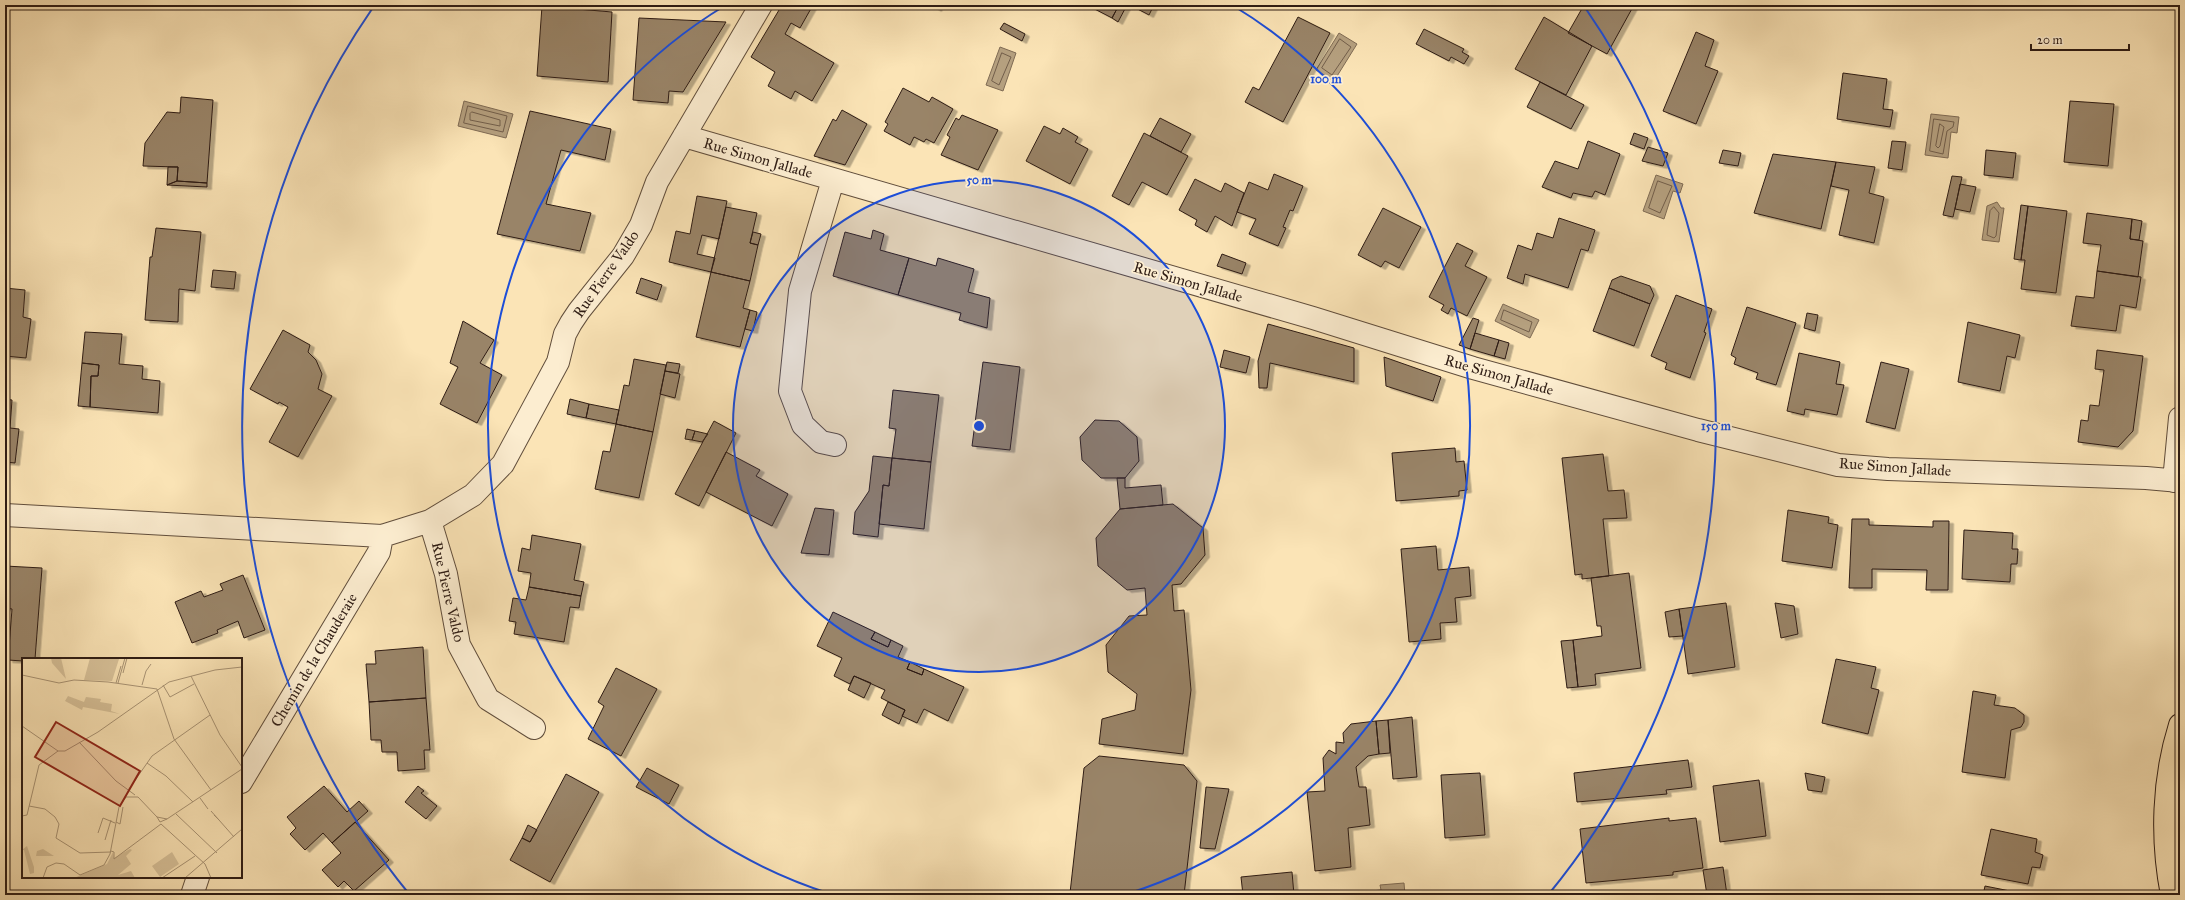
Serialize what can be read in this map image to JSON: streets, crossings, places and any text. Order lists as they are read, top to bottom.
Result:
{
  "streets": {
    "street": ["Rue Simon Jallade", "Rue Pierre Valdo", "Chemin de la Chauderaie"]
  },
  "crossings": [
    ["Rue Simon Jallade", "Rue Pierre Valdo"],
    ["Rue Pierre Valdo", "Chemin de la Chauderaie"]
  ],
  "scale_bar": "20 m",
  "rings": ["100 m", "50 m", "150 m"]
}
